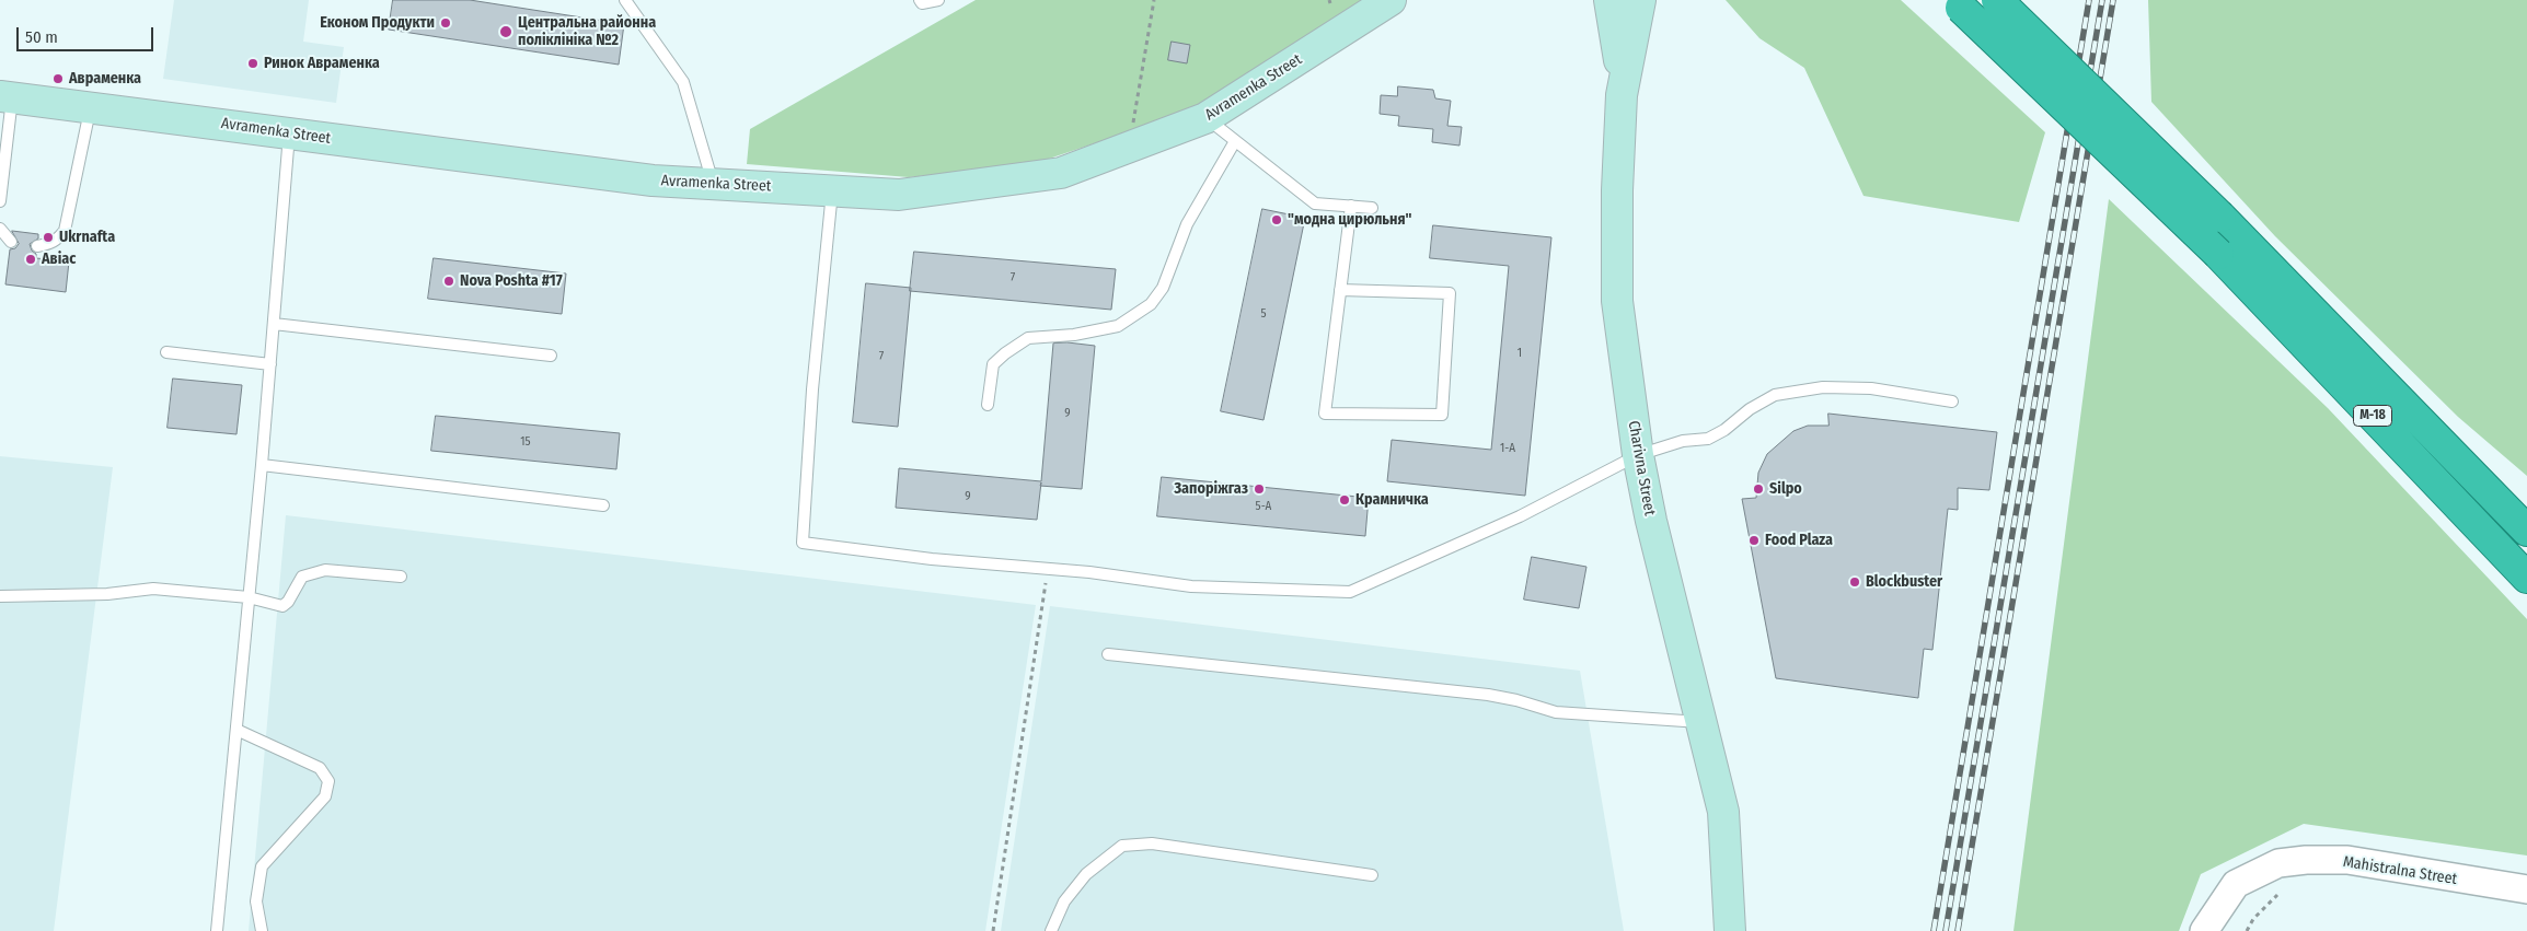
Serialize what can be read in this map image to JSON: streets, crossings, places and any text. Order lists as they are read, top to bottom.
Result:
{
  "streets": {
    "highway": ["М-18"],
    "main road": ["Avramenka Street", "Charivna Street"],
    "street": ["Mahistralna Street"]
  },
  "places": [
    "Економ Продукти",
    "Центральна районна поліклініка №2",
    "Ринок Авраменка",
    "Авраменка",
    "\"модна цирюльня\"",
    "Ukrnafta",
    "Авіас",
    "Nova Poshta #17",
    "Запоріжгаз",
    "Silpo",
    "Крамничка",
    "Food Plaza",
    "Blockbuster"
  ],
  "house_numbers": [
    "7",
    "5",
    "1",
    "7",
    "9",
    "15",
    "1-А",
    "9",
    "5-А"
  ],
  "scale_bar": "50 m"
}
